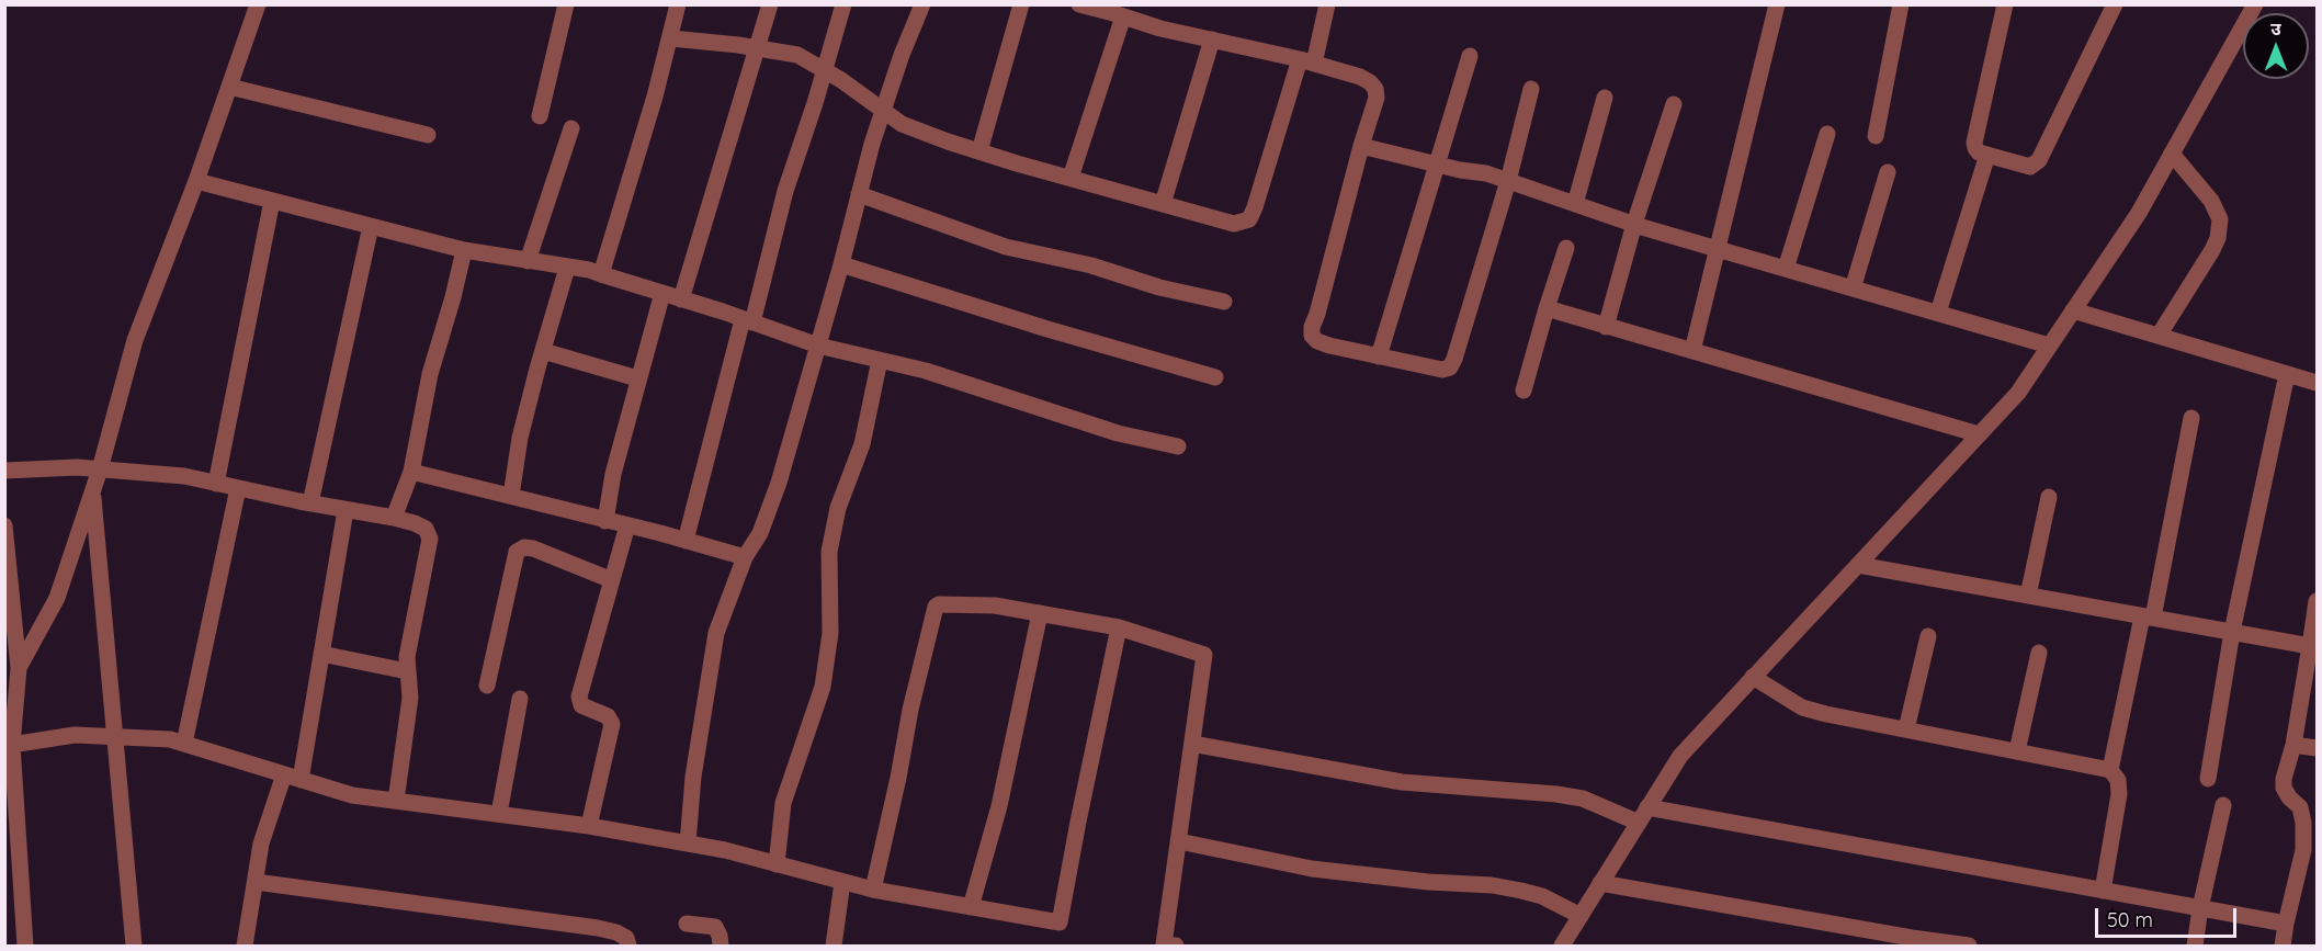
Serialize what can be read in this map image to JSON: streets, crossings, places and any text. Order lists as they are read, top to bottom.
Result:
{
  "scale_bar": "50 m",
  "north": "top"
}
